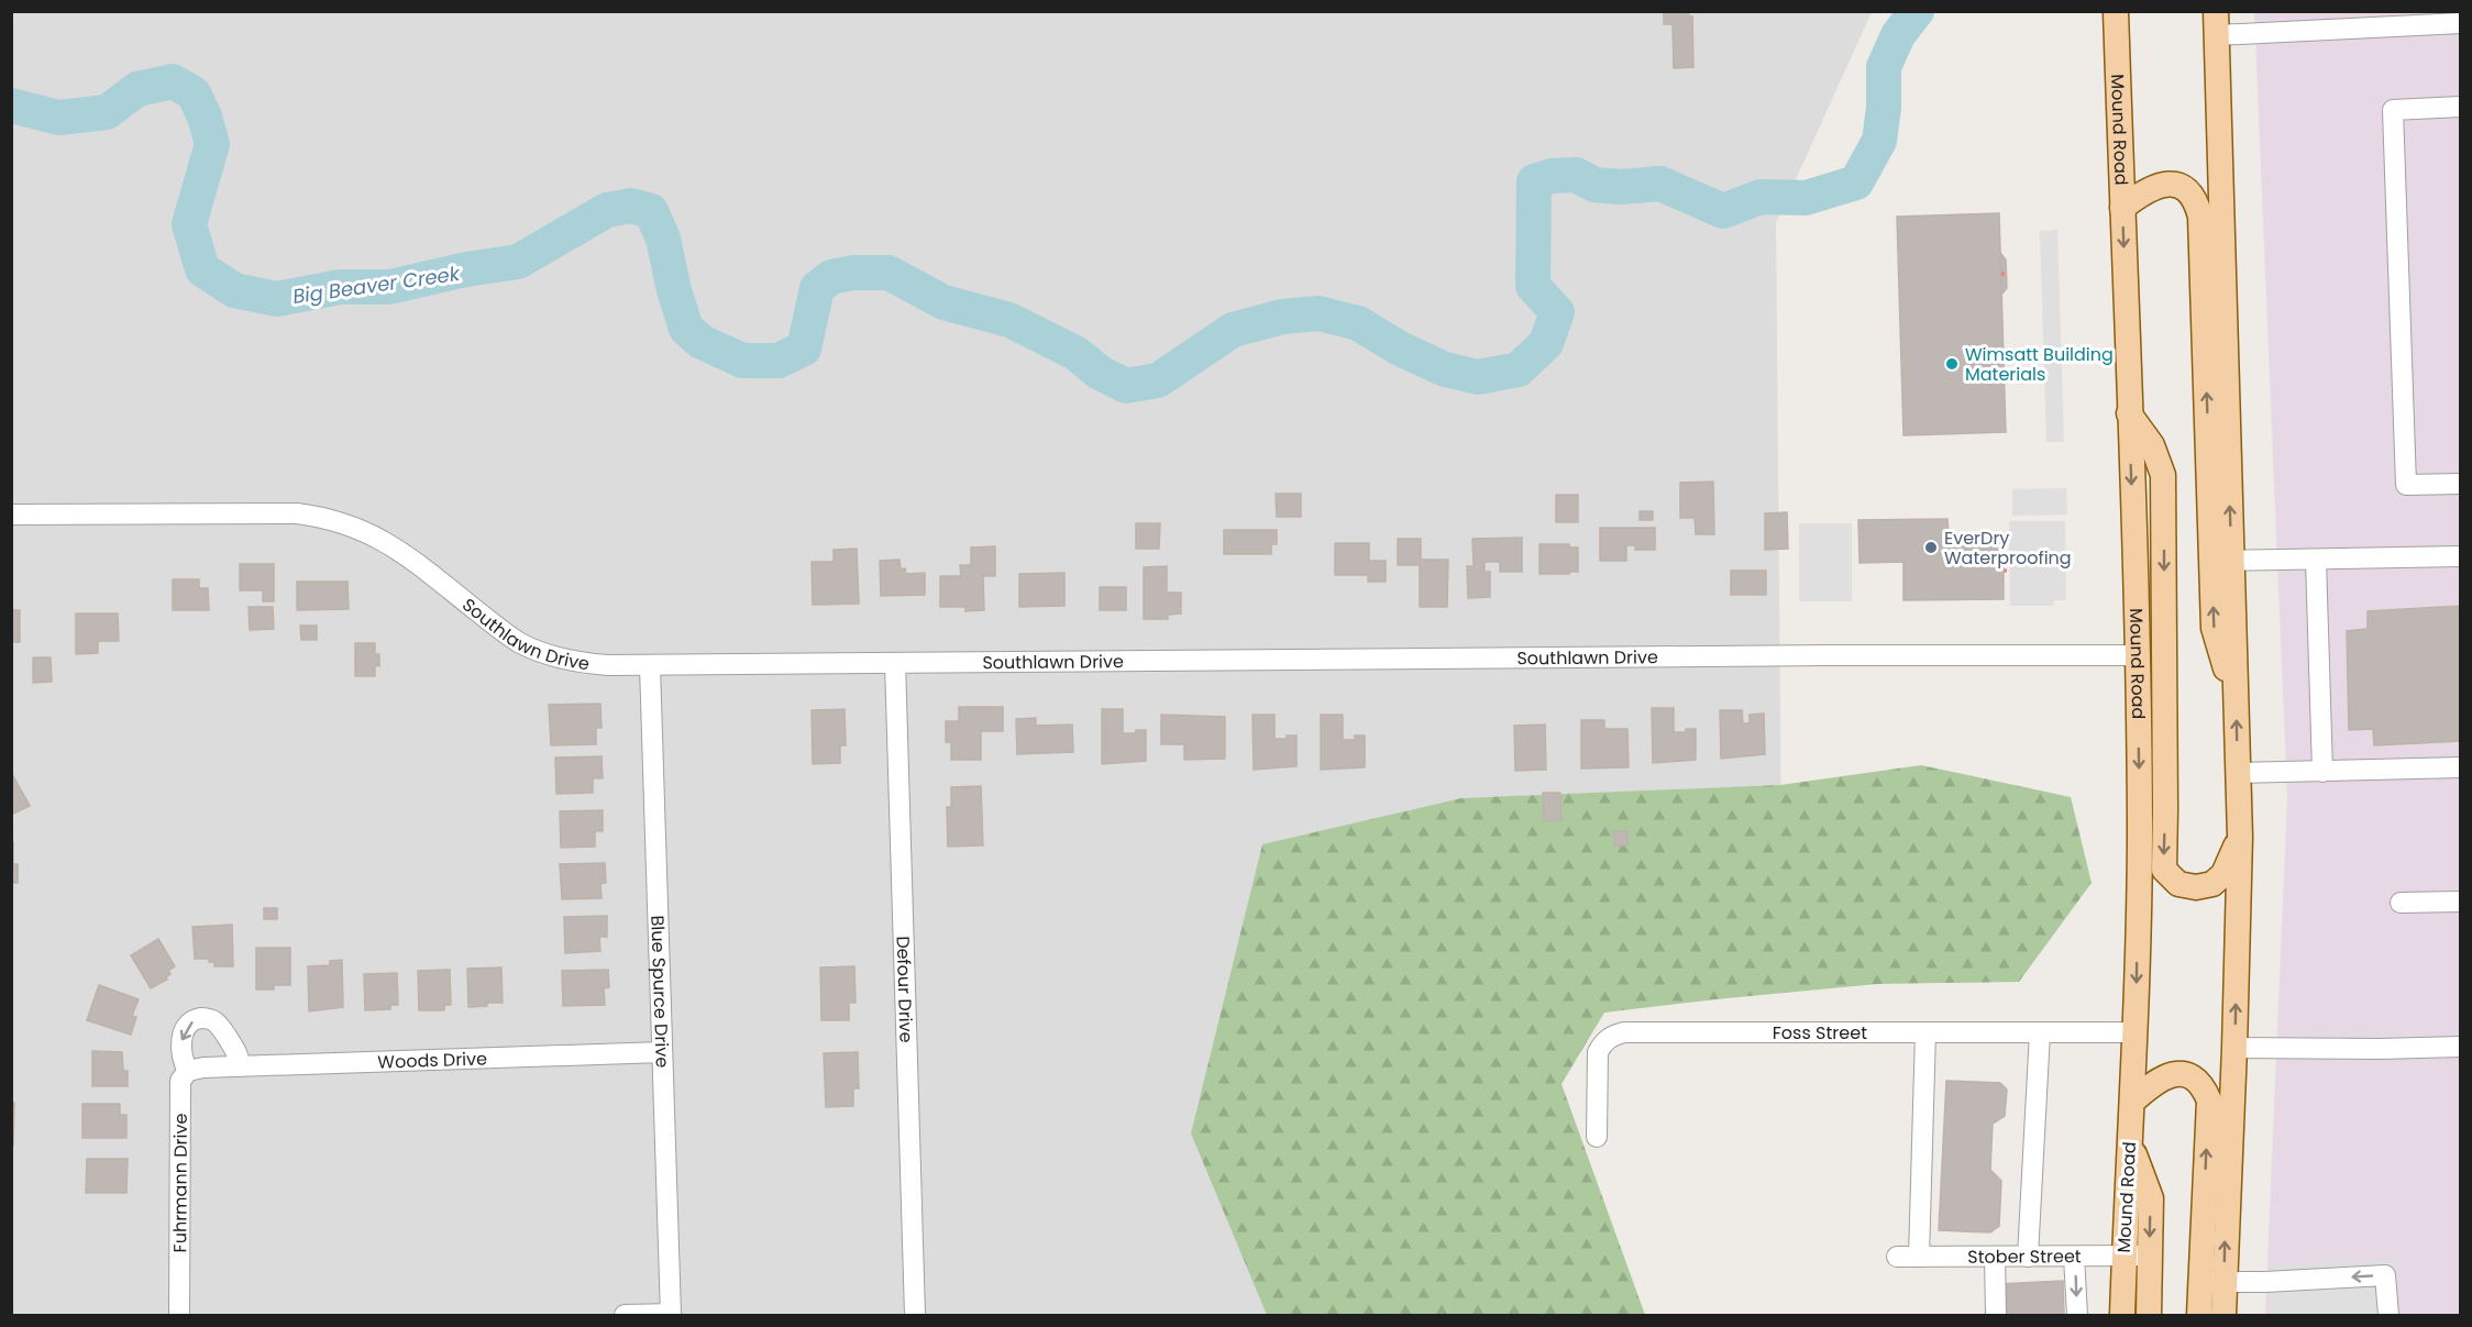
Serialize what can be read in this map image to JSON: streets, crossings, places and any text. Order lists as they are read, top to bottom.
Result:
{
  "streets": {
    "main road": ["Mound Road"],
    "street": [
      "Southlawn Drive",
      "Defour Drive",
      "Blue Spurce Drive",
      "Foss Street",
      "Woods Drive",
      "Fuhrmann Drive",
      "Stober Street"
    ]
  },
  "crossings": [
    ["Mound Road", "Southlawn Drive"],
    ["Mound Road", "Foss Street"],
    ["Mound Road", "Stober Street"],
    ["Southlawn Drive", "Defour Drive"],
    ["Southlawn Drive", "Blue Spurce Drive"],
    ["Blue Spurce Drive", "Woods Drive"],
    ["Woods Drive", "Fuhrmann Drive"]
  ],
  "water": ["Big Beaver Creek"],
  "places": ["Wimsatt Building Materials", "EverDry Waterproofing"]
}
